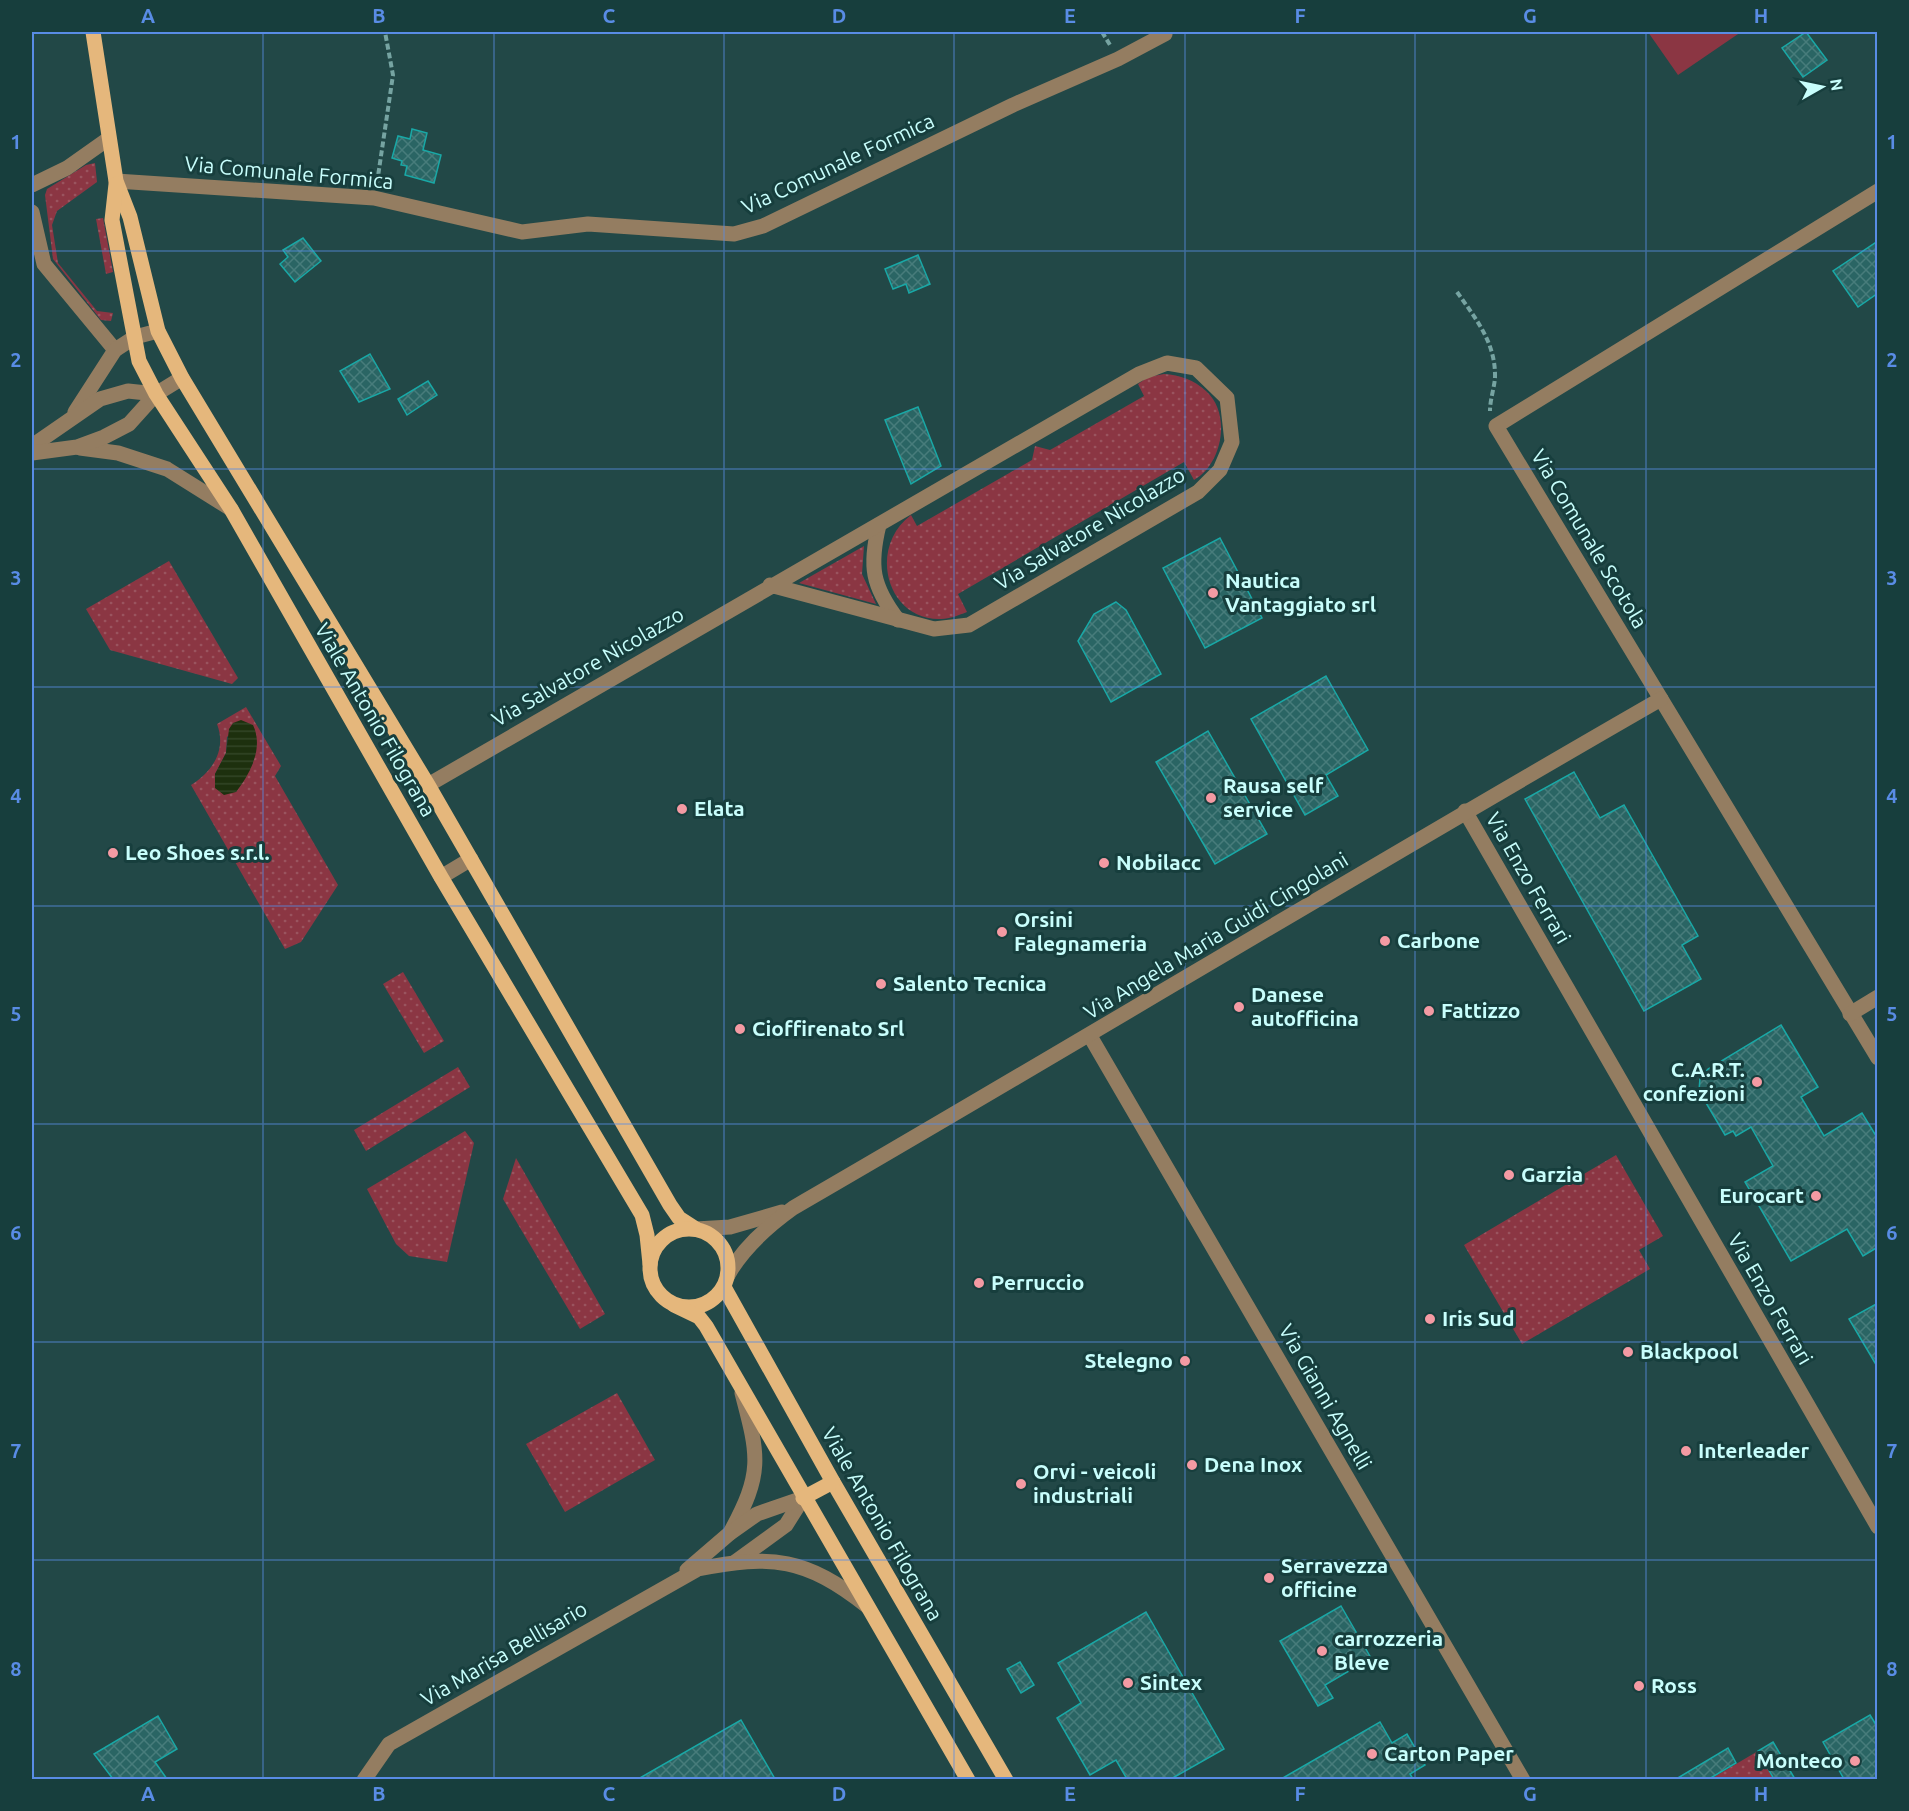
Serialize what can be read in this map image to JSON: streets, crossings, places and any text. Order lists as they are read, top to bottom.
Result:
{
  "streets": {
    "main road": ["Viale Antonio Filograna"],
    "street": [
      "Via Comunale Formica",
      "Via Salvatore Nicolazzo",
      "Via Comunale Scotola",
      "Via Enzo Ferrari",
      "Via Angela Maria Guidi Cingolani",
      "Via Gianni Agnelli",
      "Via Marisa Bellisario"
    ]
  },
  "crossings": [
    ["Via Comunale Formica", "Viale Antonio Filograna"],
    ["Via Salvatore Nicolazzo", "Viale Antonio Filograna"],
    ["Via Comunale Scotola", "Via Angela Maria Guidi Cingolani"],
    ["Via Enzo Ferrari", "Via Angela Maria Guidi Cingolani"],
    ["Via Angela Maria Guidi Cingolani", "Via Gianni Agnelli"]
  ],
  "places": [
    "Nautica Vantaggiato srl",
    "Rausa self service",
    "Elata",
    "Leo Shoes s.r.l.",
    "Nobilacc",
    "Orsini Falegnameria",
    "Carbone",
    "Salento Tecnica",
    "Danese autofficina",
    "Fattizzo",
    "Cioffirenato Srl",
    "C.A.R.T. confezioni",
    "Garzia",
    "Eurocart",
    "Perruccio",
    "Iris Sud",
    "Blackpool",
    "Stelegno",
    "Interleader",
    "Dena Inox",
    "Orvi - veicoli industriali",
    "Serravezza officine",
    "carrozzeria Bleve",
    "Sintex",
    "Ross",
    "Carton Paper",
    "Monteco"
  ],
  "north": "right",
  "grid": {
    "columns": [
      "A",
      "B",
      "C",
      "D",
      "E",
      "F",
      "G",
      "H"
    ],
    "rows": [
      "1",
      "2",
      "3",
      "4",
      "5",
      "6",
      "7",
      "8"
    ]
  }
}
